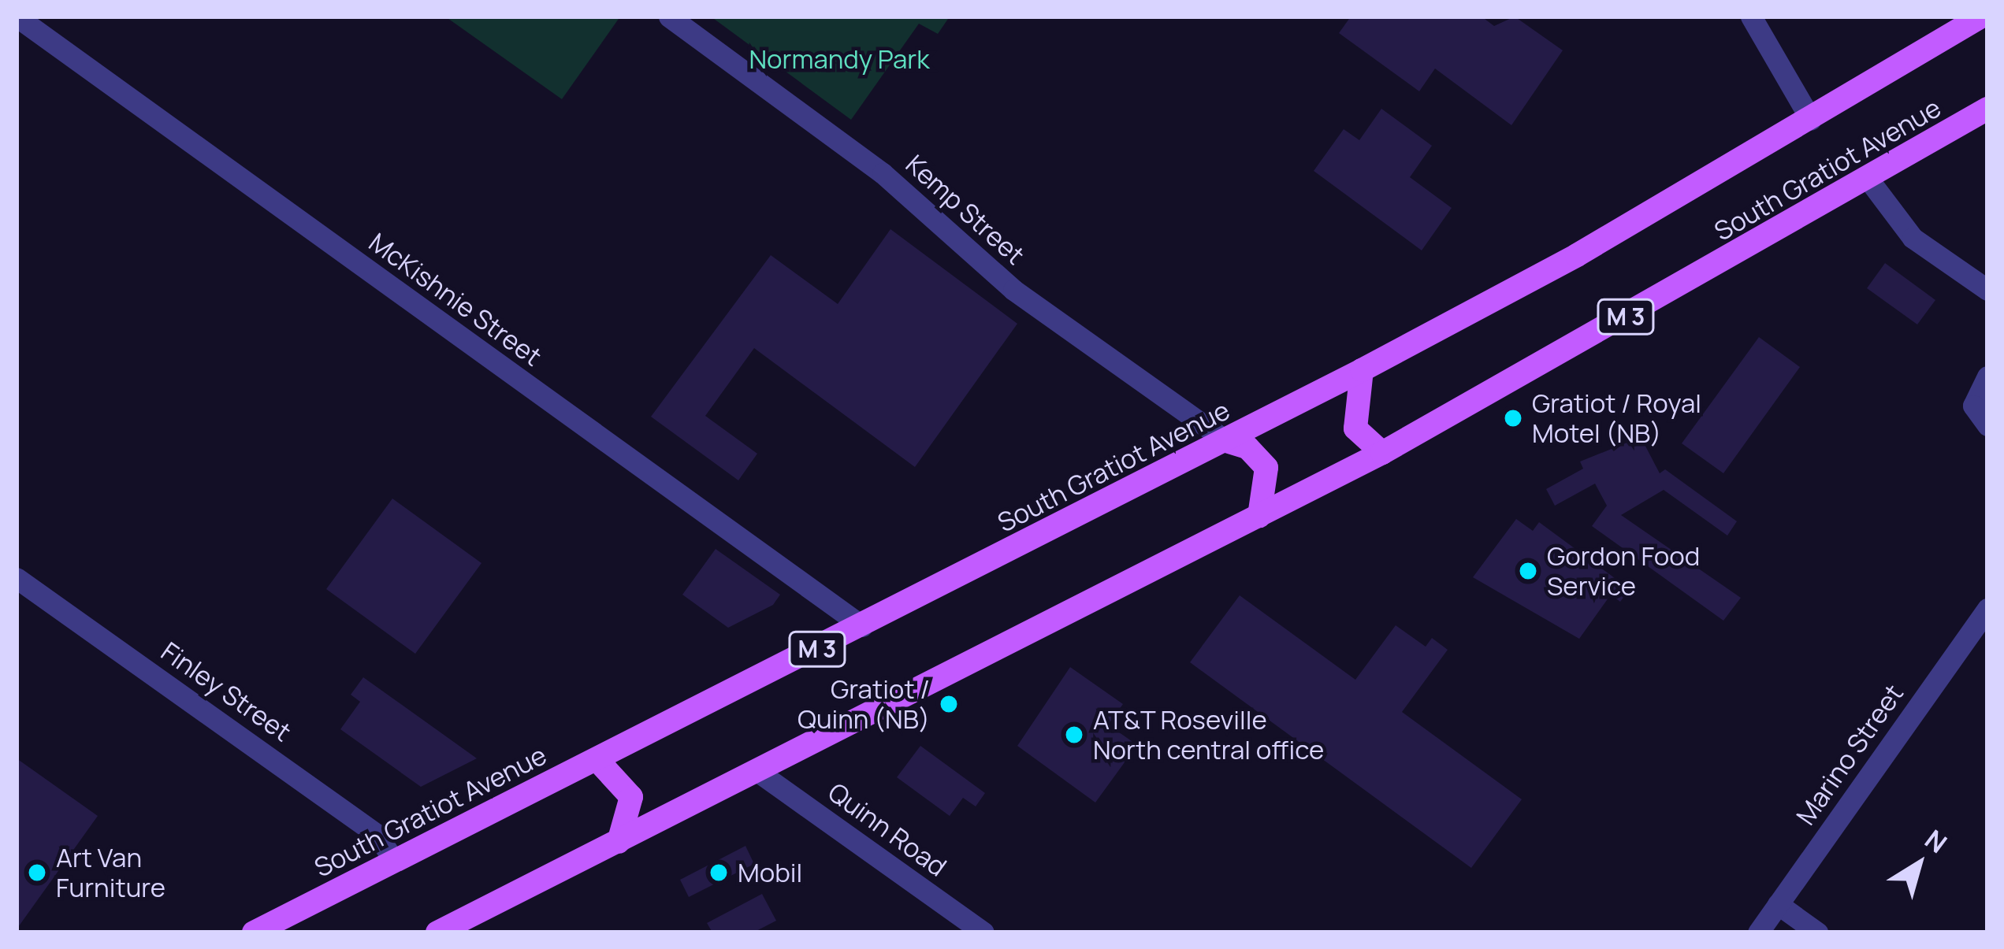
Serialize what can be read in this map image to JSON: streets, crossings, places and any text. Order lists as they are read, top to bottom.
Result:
{
  "streets": {
    "main road": ["South Gratiot Avenue", "M 3"],
    "street": [
      "Kemp Street",
      "McKishnie Street",
      "Finley Street",
      "Marino Street",
      "Quinn Road"
    ]
  },
  "crossings": [
    ["South Gratiot Avenue", "Kemp Street"],
    ["South Gratiot Avenue", "McKishnie Street"],
    ["South Gratiot Avenue", "Finley Street"],
    ["South Gratiot Avenue", "Quinn Road"]
  ],
  "parks": ["Normandy Park"],
  "places": [
    "Gratiot / Royal Motel (NB)",
    "Gordon Food Service",
    "Gratiot / Quinn (NB)",
    "AT&T Roseville North central office",
    "Art Van Furniture",
    "Mobil"
  ],
  "north": "top right"
}
